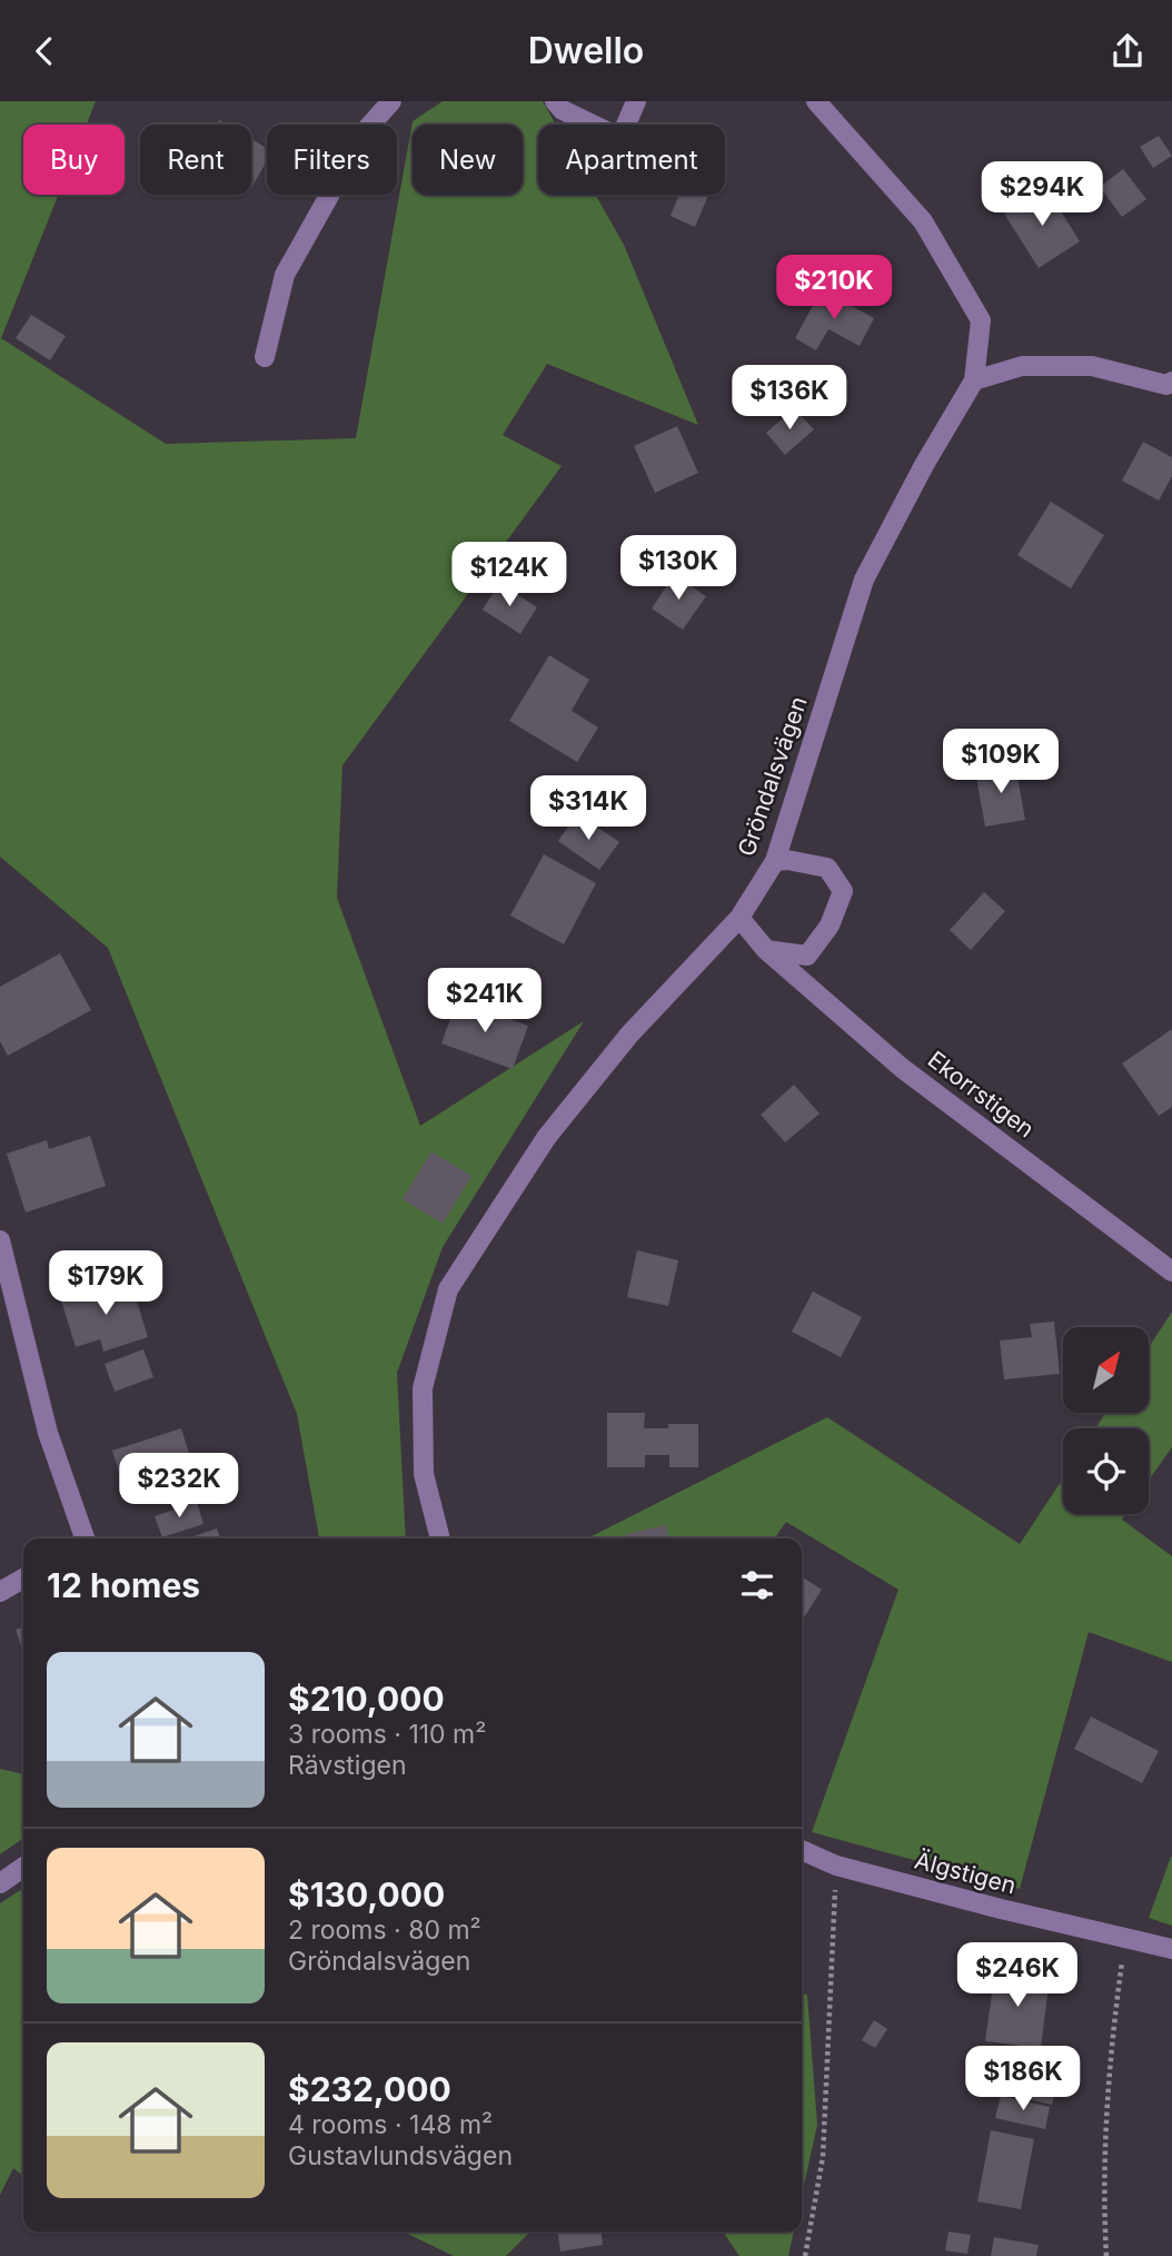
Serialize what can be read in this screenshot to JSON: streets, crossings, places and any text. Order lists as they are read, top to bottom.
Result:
{
  "streets": {
    "street": ["Gröndalsvägen", "Ekorrstigen", "Älgstigen"]
  },
  "crossings": [
    ["Gröndalsvägen", "Ekorrstigen"]
  ],
  "north": "top right",
  "page": {
    "header": "Dwello",
    "chip": [
      "Buy",
      "Rent",
      "Filters",
      "New",
      "Apartment"
    ],
    "price": [
      "$294K",
      "$210K",
      "$136K",
      "$130K",
      "$124K",
      "$109K",
      "$314K",
      "$241K",
      "$179K",
      "$232K",
      "$246K",
      "$186K"
    ],
    "heading": "12 homes",
    "list": [
      {
        "name": "$210,000",
        "note": "3 rooms · 110 m² · Rävstigen"
      },
      {
        "name": "$130,000",
        "note": "2 rooms · 80 m² · Gröndalsvägen"
      },
      {
        "name": "$232,000",
        "note": "4 rooms · 148 m² · Gustavlundsvägen"
      }
    ]
  }
}
